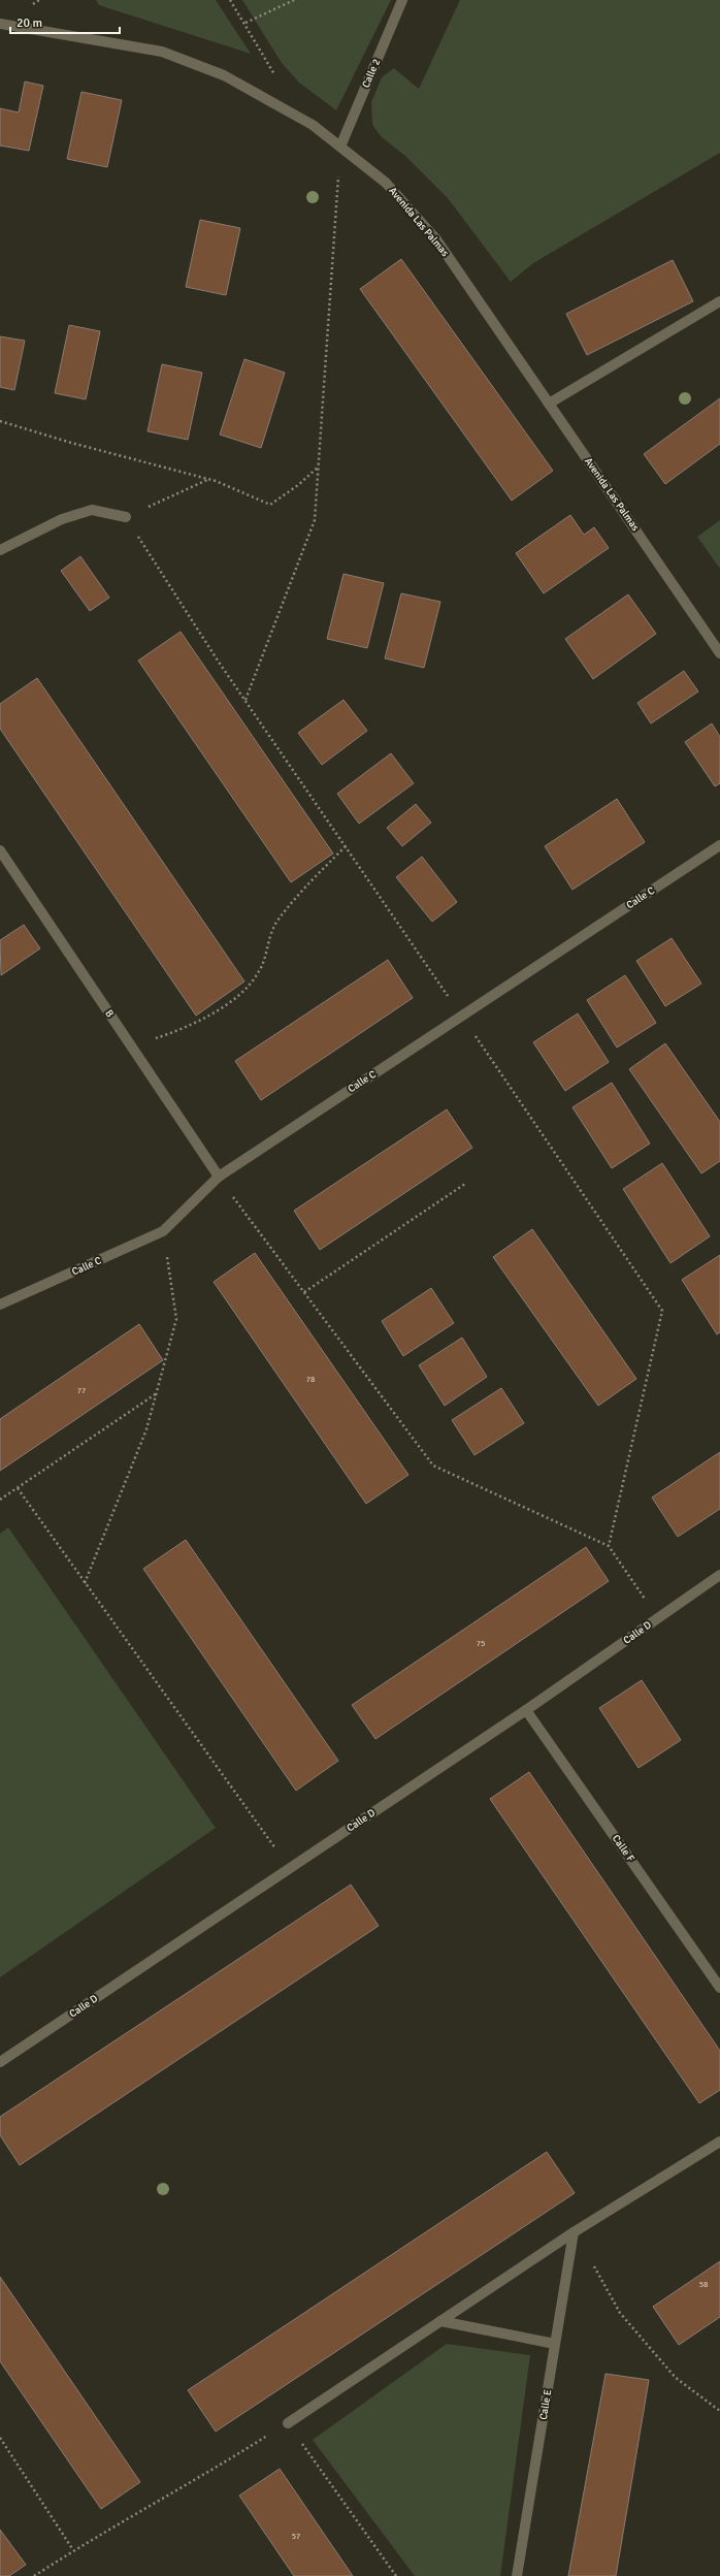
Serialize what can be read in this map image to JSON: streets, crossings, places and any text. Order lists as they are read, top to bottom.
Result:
{
  "streets": {
    "street": [
      "Calle 2",
      "Avenida Las Palmas",
      "Calle C",
      "B",
      "Calle D",
      "Calle F",
      "Calle E"
    ]
  },
  "crossings": [
    ["Calle 2", "Avenida Las Palmas"],
    ["Calle C", "B"],
    ["Calle D", "Calle F"]
  ],
  "house_numbers": [
    "78",
    "77",
    "75",
    "58",
    "57"
  ],
  "scale_bar": "20 m"
}
